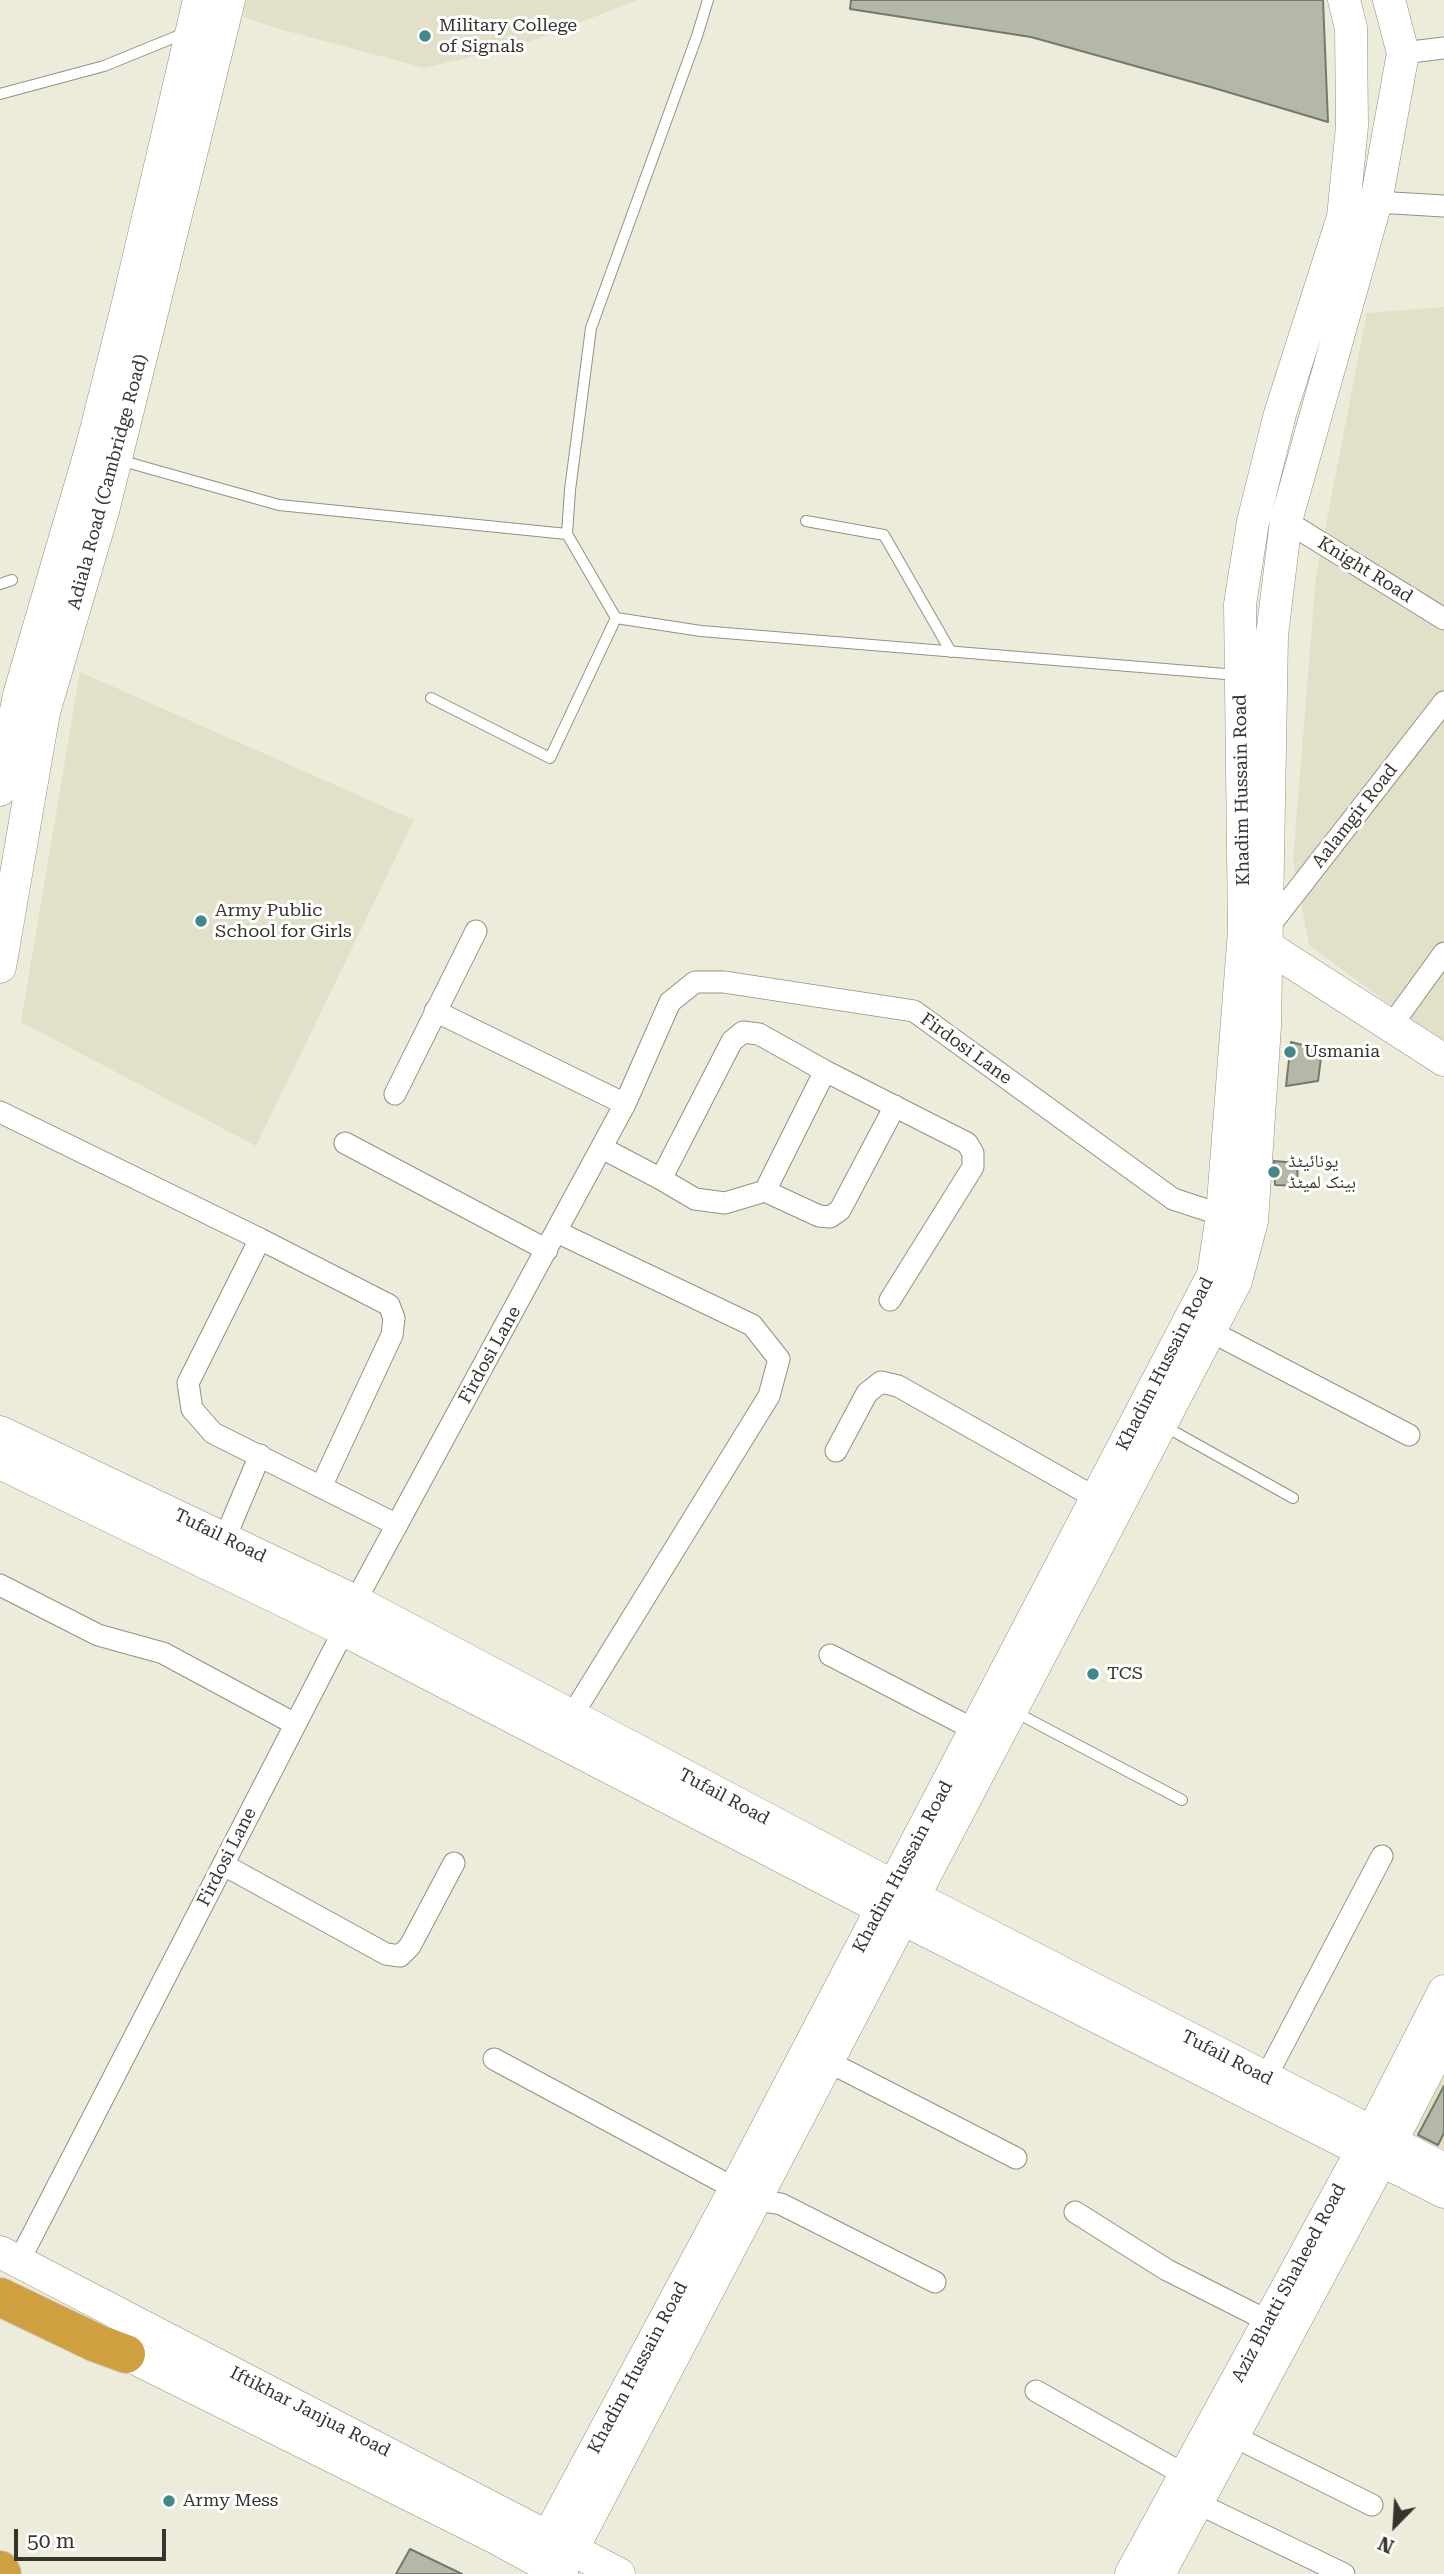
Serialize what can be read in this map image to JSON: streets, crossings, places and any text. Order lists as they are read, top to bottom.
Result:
{
  "streets": {
    "main road": [
      "Adiala Road (Cambridge Road)",
      "Khadim Hussain Road",
      "Tufail Road",
      "Aziz Bhatti Shaheed Road",
      "Iftikhar Janjua Road"
    ],
    "street": ["Knight Road", "Aalamgir Road", "Firdosi Lane"]
  },
  "crossings": [
    ["Knight Road", "Khadim Hussain Road"],
    ["Khadim Hussain Road", "Aalamgir Road"],
    ["Khadim Hussain Road", "Firdosi Lane"],
    ["Khadim Hussain Road", "Tufail Road"],
    ["Khadim Hussain Road", "Iftikhar Janjua Road"],
    ["Firdosi Lane", "Tufail Road"],
    ["Firdosi Lane", "Iftikhar Janjua Road"],
    ["Tufail Road", "Aziz Bhatti Shaheed Road"]
  ],
  "places": [
    "Military College of Signals",
    "Army Public School for Girls",
    "Usmania",
    "یونائیٹڈ بینک لمیٹڈ",
    "TCS",
    "Army Mess"
  ],
  "scale_bar": "50 m",
  "north": "bottom left"
}
